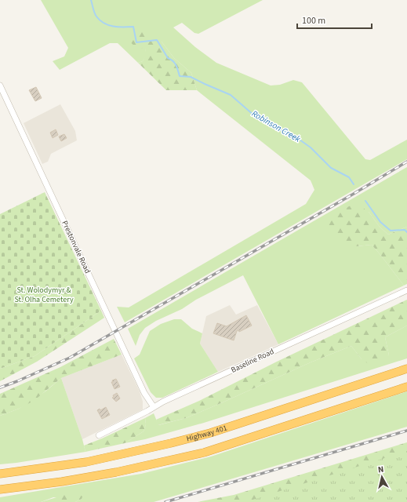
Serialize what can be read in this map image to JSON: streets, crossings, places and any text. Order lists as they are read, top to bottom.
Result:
{
  "streets": {
    "highway": ["Highway 401"],
    "street": ["Prestonvale Road", "Baseline Road"]
  },
  "crossings": [
    ["Prestonvale Road", "Baseline Road"]
  ],
  "water": ["Robinson Creek"],
  "parks": ["St. Wolodymyr & St. Olha Cemetery"],
  "scale_bar": "100 m",
  "north": "top"
}
